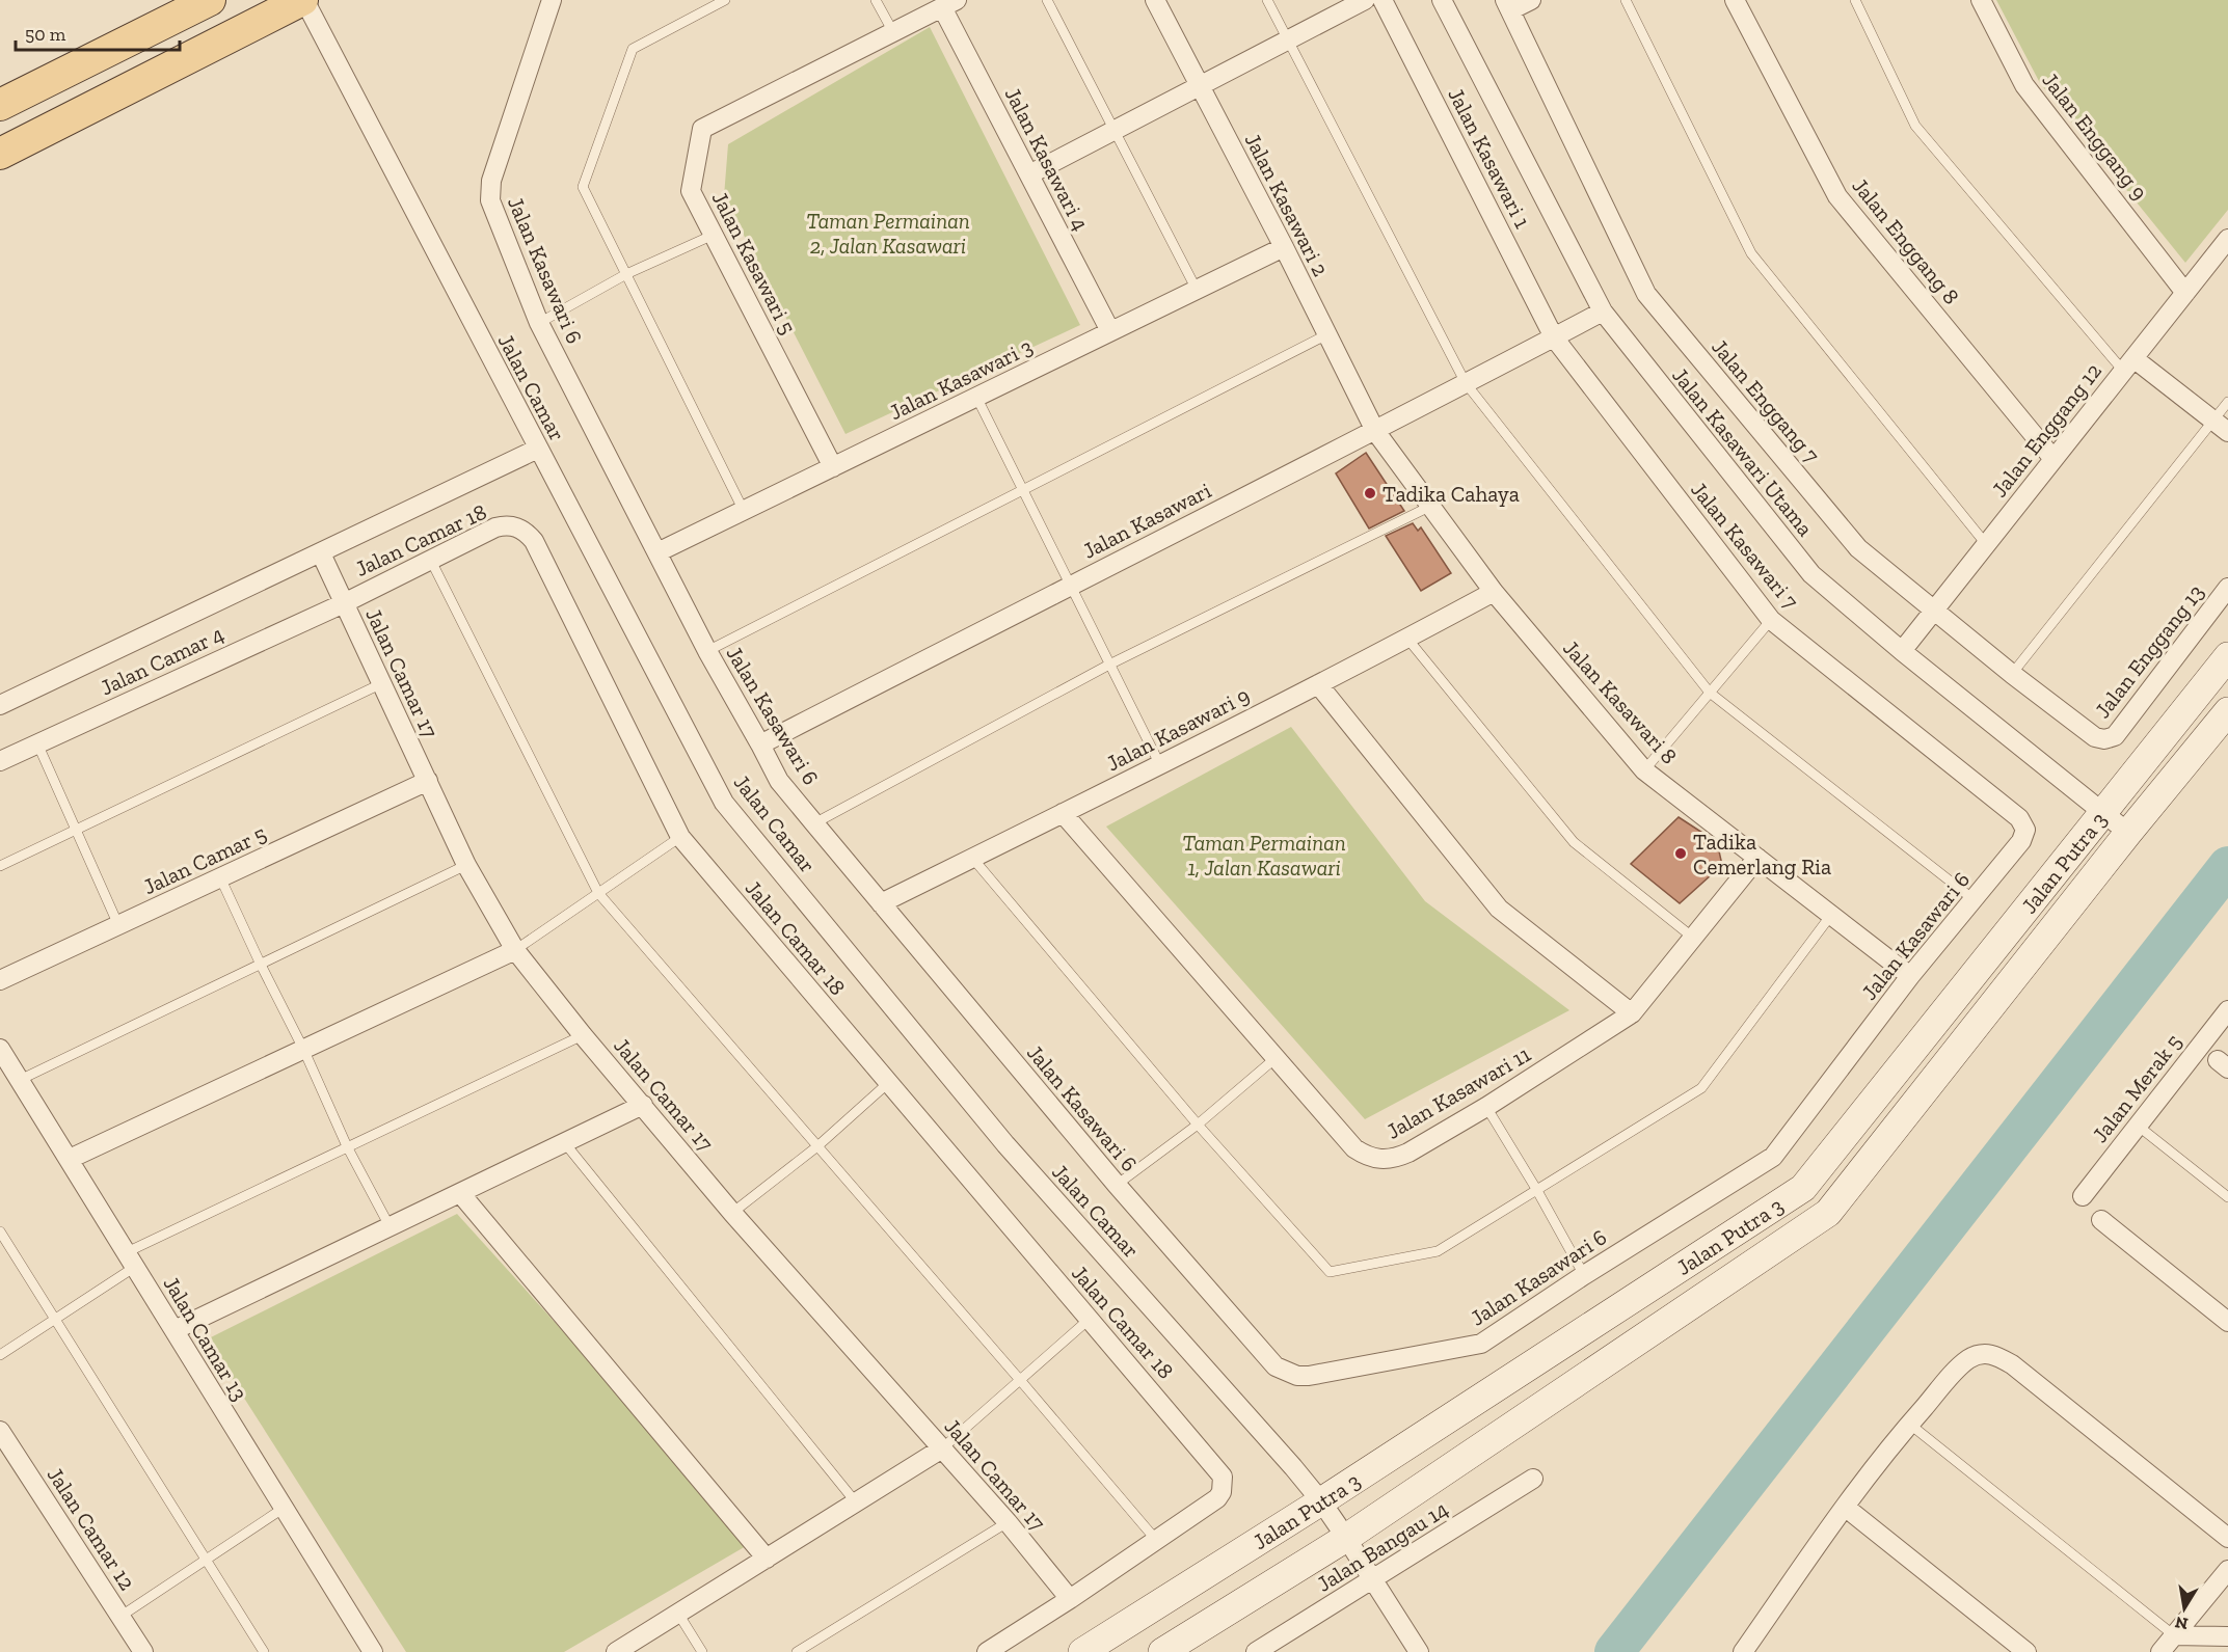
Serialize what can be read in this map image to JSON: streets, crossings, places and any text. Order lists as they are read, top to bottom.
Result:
{
  "streets": {
    "street": [
      "Jalan Enggang 9",
      "Jalan Kasawari 1",
      "Jalan Kasawari 4",
      "Jalan Kasawari 2",
      "Jalan Enggang 8",
      "Jalan Kasawari 5",
      "Jalan Kasawari 6",
      "Jalan Kasawari 3",
      "Jalan Camar",
      "Jalan Enggang 7",
      "Jalan Enggang 12",
      "Jalan Kasawari Utama",
      "Jalan Kasawari",
      "Jalan Camar 18",
      "Jalan Kasawari 7",
      "Jalan Enggang 13",
      "Jalan Camar 4",
      "Jalan Camar 17",
      "Jalan Kasawari 8",
      "Jalan Kasawari 9",
      "Jalan Camar 5",
      "Jalan Putra 3",
      "Jalan Merak 5",
      "Jalan Kasawari 11",
      "Jalan Camar 13",
      "Jalan Camar 12",
      "Jalan Bangau 14"
    ]
  },
  "crossings": [
    ["Jalan Enggang 9", "Jalan Enggang 12"],
    ["Jalan Kasawari 1", "Jalan Kasawari"],
    ["Jalan Kasawari 1", "Jalan Kasawari 7"],
    ["Jalan Kasawari 4", "Jalan Kasawari 5"],
    ["Jalan Kasawari 4", "Jalan Kasawari 3"],
    ["Jalan Kasawari 2", "Jalan Kasawari 3"],
    ["Jalan Kasawari 2", "Jalan Kasawari"],
    ["Jalan Kasawari 2", "Jalan Kasawari 8"],
    ["Jalan Enggang 8", "Jalan Enggang 12"],
    ["Jalan Kasawari 5", "Jalan Kasawari 3"],
    ["Jalan Kasawari 6", "Jalan Kasawari 3"],
    ["Jalan Kasawari 6", "Jalan Kasawari"],
    ["Jalan Kasawari 6", "Jalan Kasawari 7"],
    ["Jalan Kasawari 6", "Jalan Kasawari 8"],
    ["Jalan Kasawari 6", "Jalan Kasawari 9"],
    ["Jalan Camar", "Jalan Putra 3"],
    ["Jalan Camar", "Jalan Bangau 14"],
    ["Jalan Enggang 7", "Jalan Enggang 12"],
    ["Jalan Enggang 7", "Jalan Enggang 13"],
    ["Jalan Enggang 12", "Jalan Kasawari Utama"],
    ["Jalan Kasawari Utama", "Jalan Kasawari"],
    ["Jalan Kasawari Utama", "Jalan Putra 3"],
    ["Jalan Kasawari", "Jalan Kasawari 7"],
    ["Jalan Kasawari", "Jalan Kasawari 8"],
    ["Jalan Camar 18", "Jalan Camar 4"],
    ["Jalan Camar 18", "Jalan Camar 17"],
    ["Jalan Camar 4", "Jalan Camar 17"],
    ["Jalan Camar 17", "Jalan Camar 5"],
    ["Jalan Kasawari 8", "Jalan Kasawari 9"],
    ["Jalan Kasawari 8", "Jalan Kasawari 11"],
    ["Jalan Kasawari 9", "Jalan Kasawari 11"]
  ],
  "parks": ["Taman Permainan 2, Jalan Kasawari", "Taman Permainan 1, Jalan Kasawari"],
  "places": ["Tadika Cahaya", "Tadika Cemerlang Ria"],
  "scale_bar": "50 m",
  "north": "bottom"
}
